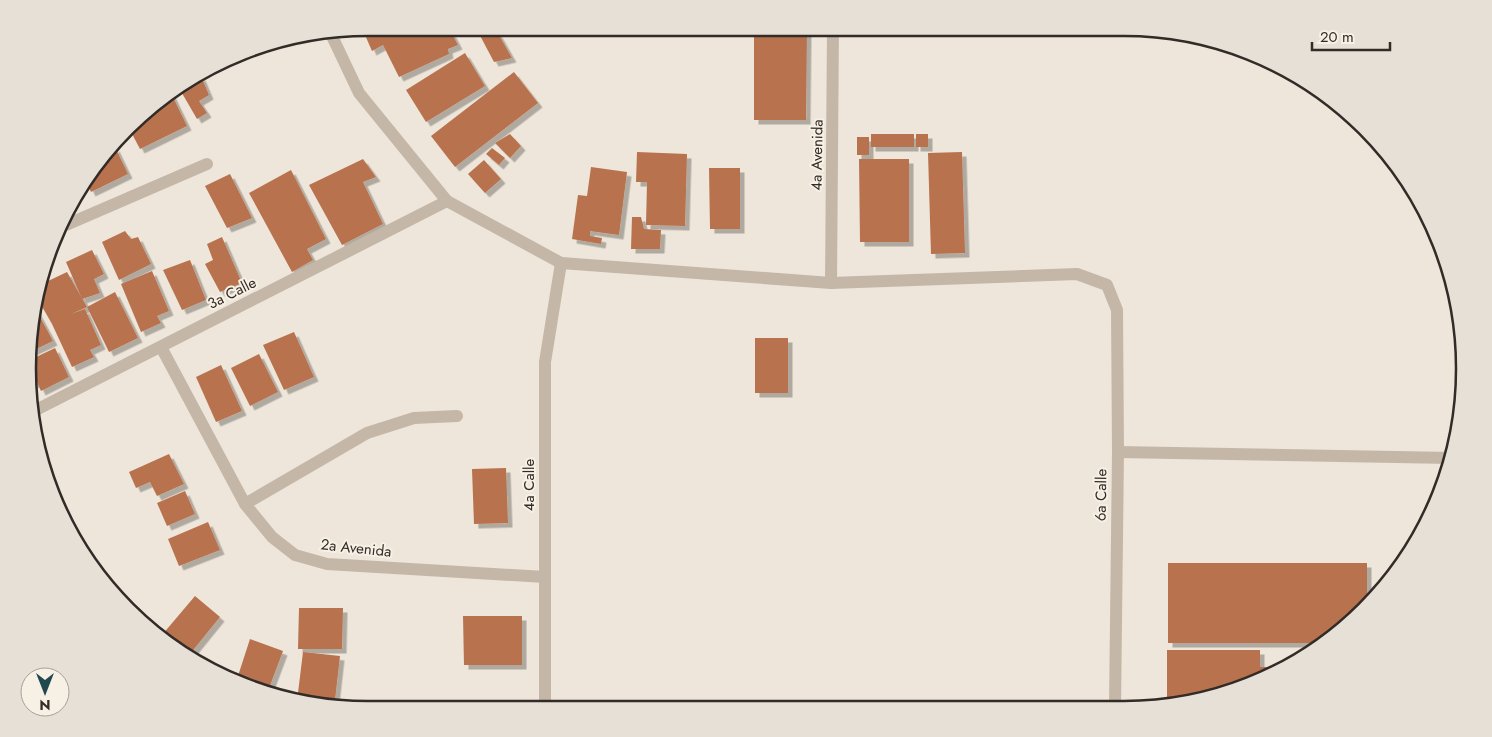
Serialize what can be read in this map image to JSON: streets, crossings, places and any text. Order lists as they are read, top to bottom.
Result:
{
  "streets": {
    "street": [
      "4a Avenida",
      "3a Calle",
      "4a Calle",
      "6a Calle",
      "2a Avenida"
    ]
  },
  "crossings": [
    ["4a Avenida", "6a Calle"],
    ["3a Calle", "2a Avenida"],
    ["4a Calle", "2a Avenida"]
  ],
  "scale_bar": "20 m",
  "north": "bottom"
}
